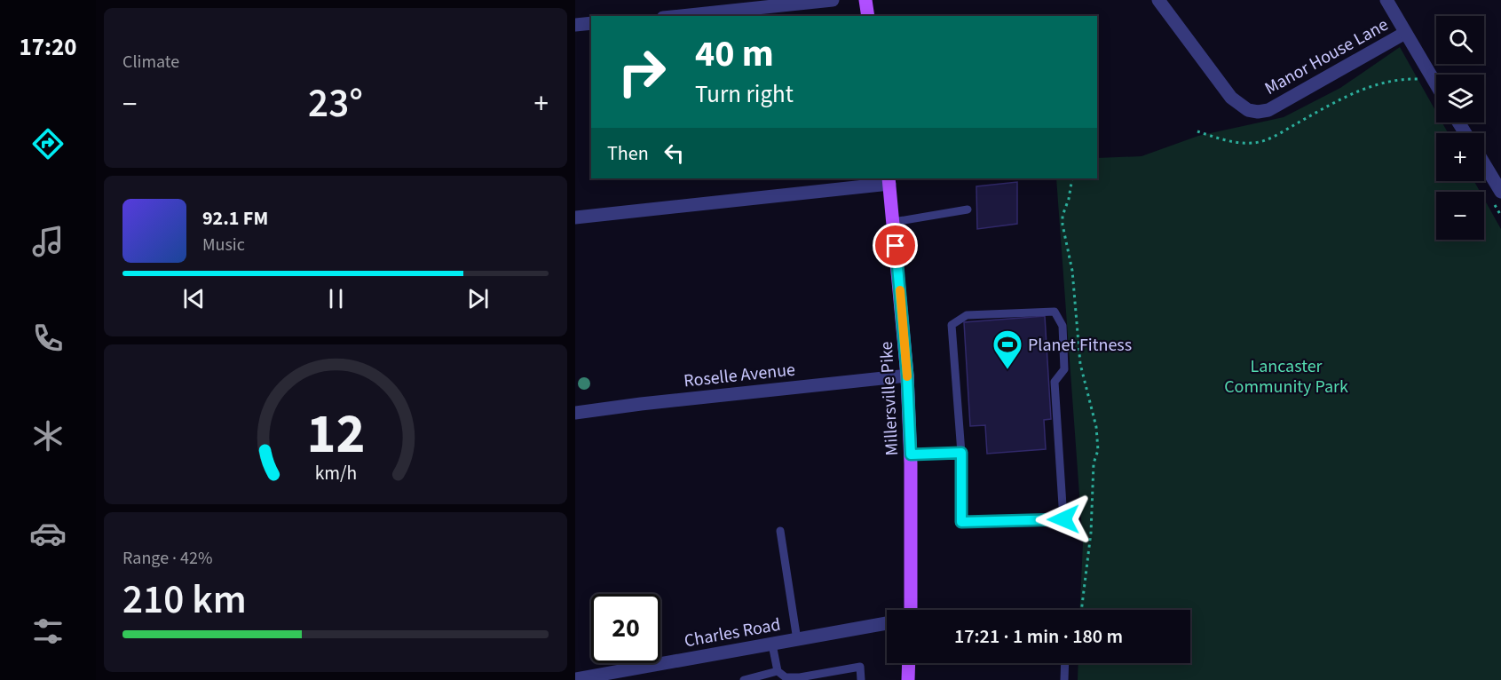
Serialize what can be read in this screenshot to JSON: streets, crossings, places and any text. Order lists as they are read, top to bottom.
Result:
{
  "streets": {
    "main road": ["Millersville Pike"],
    "street": ["Manor House Lane", "Roselle Avenue", "Charles Road"]
  },
  "crossings": [
    ["Roselle Avenue", "Millersville Pike"]
  ],
  "parks": ["Lancaster Community Park"],
  "places": {
    "sports": ["Planet Fitness"]
  },
  "page": {
    "tabs": "17:20",
    "tile": [
      "Climate",
      ["Range · 42%", "210 km"]
    ],
    "map_buttons": ["+", "−"],
    "turn": ["40 m", "Turn right"],
    "heat": ["−", "23°", "+"],
    "then": "Then",
    "song": ["92.1 FM", "Music"],
    "limit": "20",
    "trip": "17:21 · 1 min · 180 m",
    "gauge": ["12", "km/h"]
  }
}
